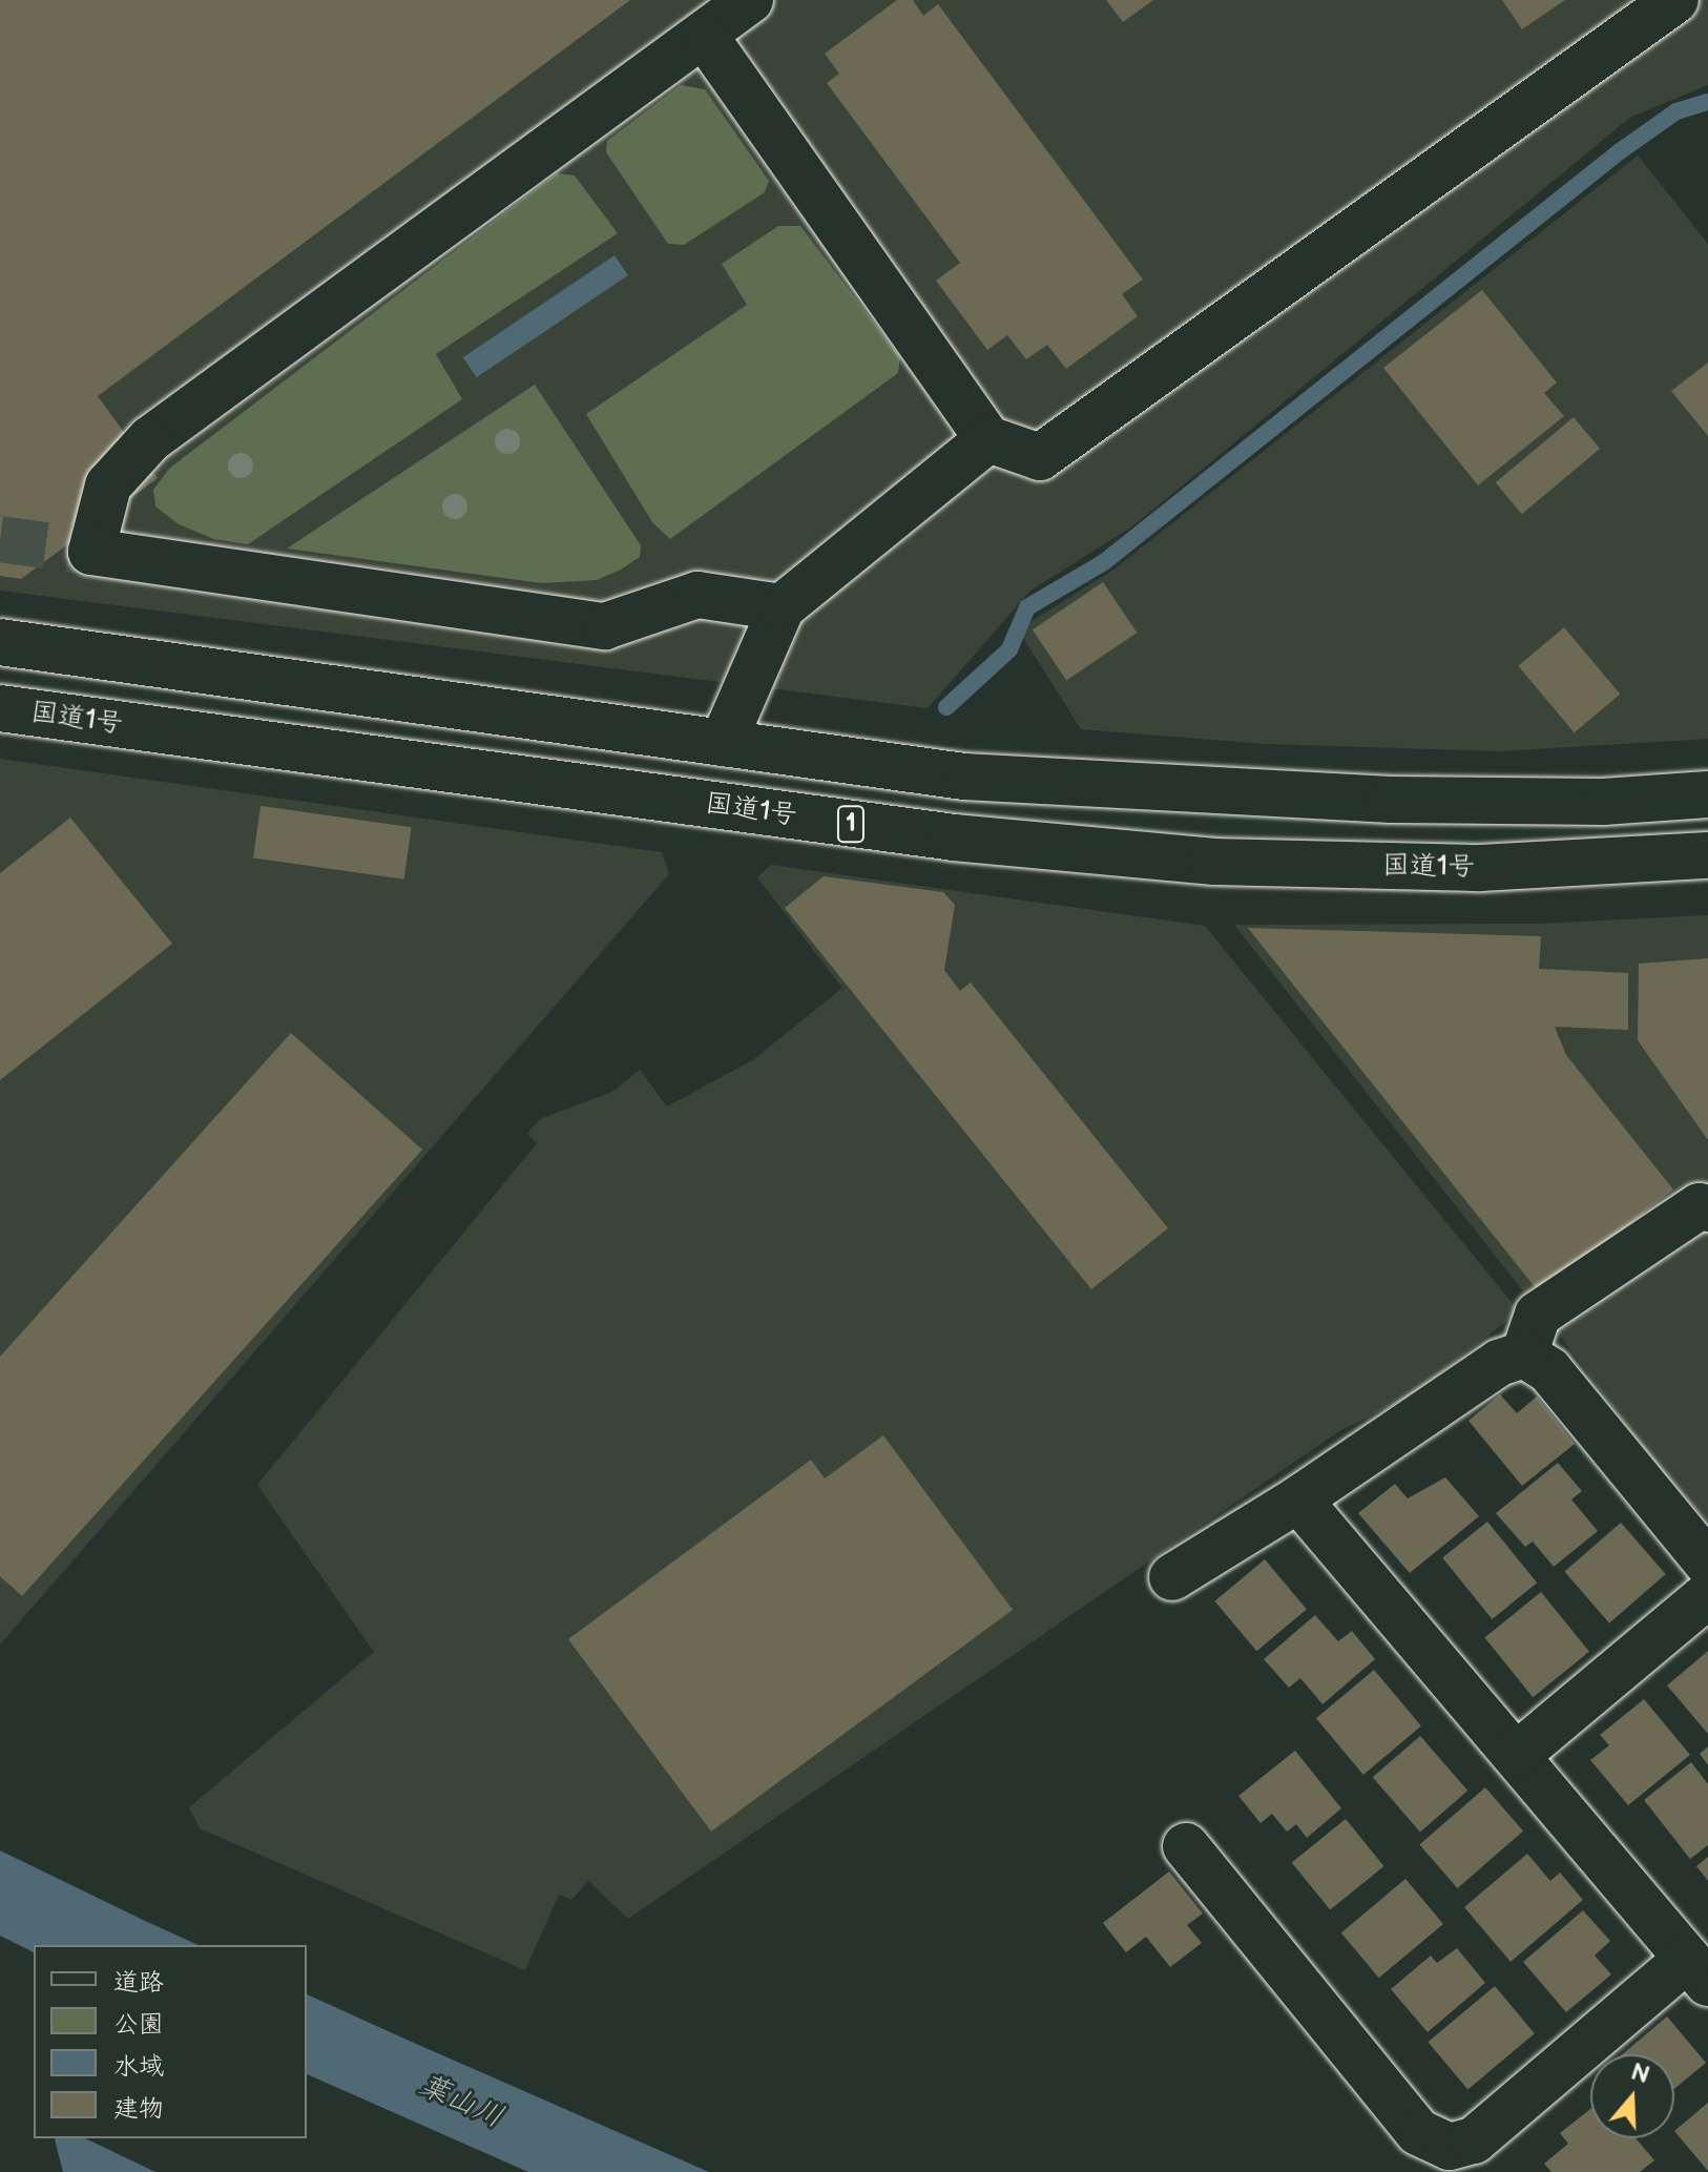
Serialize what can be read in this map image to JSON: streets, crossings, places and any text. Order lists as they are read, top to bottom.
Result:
{
  "streets": {
    "main road": ["国道1号", "1"]
  },
  "water": ["葉山川"],
  "legend": [
    "道路",
    "公園",
    "水域",
    "建物"
  ],
  "north": "top"
}
